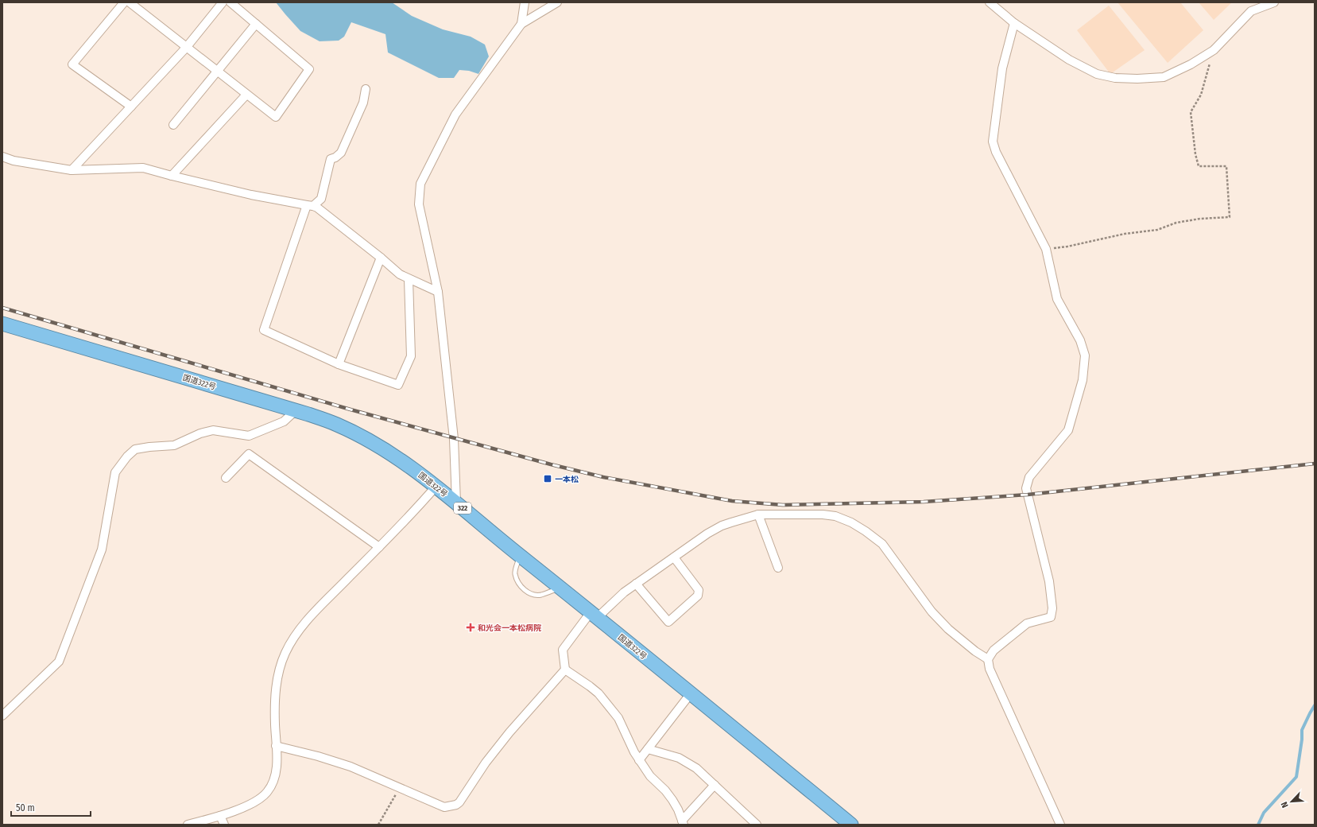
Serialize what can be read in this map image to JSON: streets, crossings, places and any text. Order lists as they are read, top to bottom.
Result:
{
  "streets": {
    "highway": ["国道322号", "322"]
  },
  "places": {
    "transit": ["一本松"],
    "health": ["和光会一本松病院"]
  },
  "scale_bar": "50 m",
  "north": "bottom left"
}
